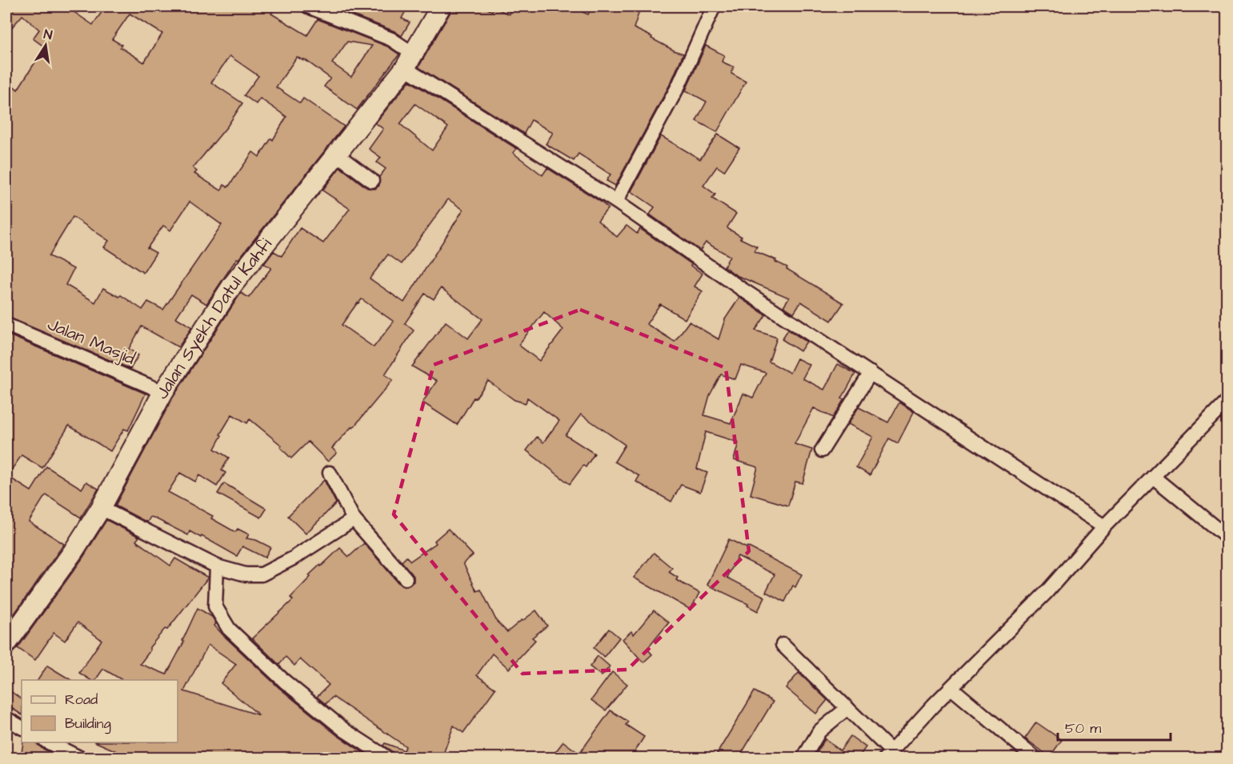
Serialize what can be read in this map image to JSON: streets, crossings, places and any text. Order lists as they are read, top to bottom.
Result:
{
  "streets": {
    "street": ["Jalan Syekh Datul Kahfi", "Jalan Masjid"]
  },
  "crossings": [
    ["Jalan Syekh Datul Kahfi", "Jalan Masjid"]
  ],
  "legend": ["Road", "Building"],
  "scale_bar": "50 m",
  "north": "top"
}
